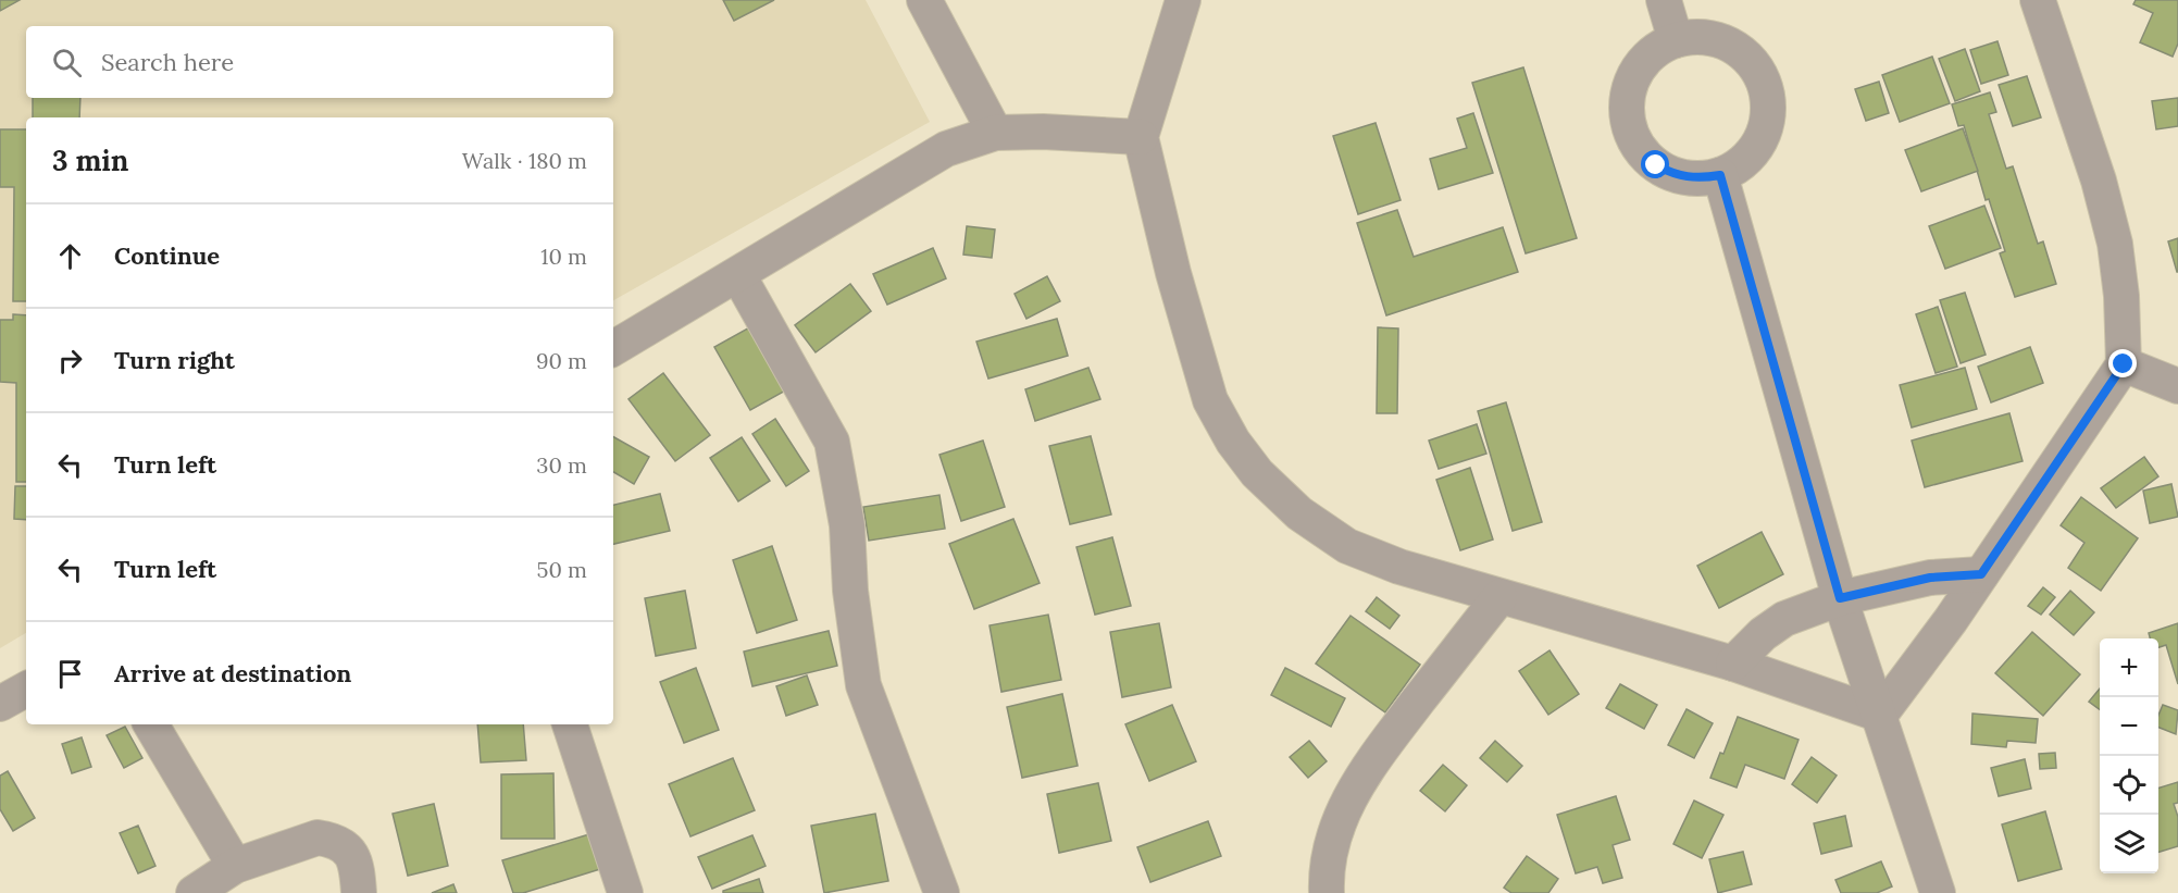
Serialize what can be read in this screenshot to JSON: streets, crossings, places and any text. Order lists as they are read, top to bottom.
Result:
{
  "page": {
    "search": "Search here",
    "heading": ["3 min", "Walk · 180 m"],
    "list": [
      ["Continue", "10 m"],
      ["Turn right", "90 m"],
      ["Turn left", "30 m"],
      ["Turn left", "50 m"],
      "Arrive at destination"
    ],
    "map_buttons": ["+", "−"]
  }
}
